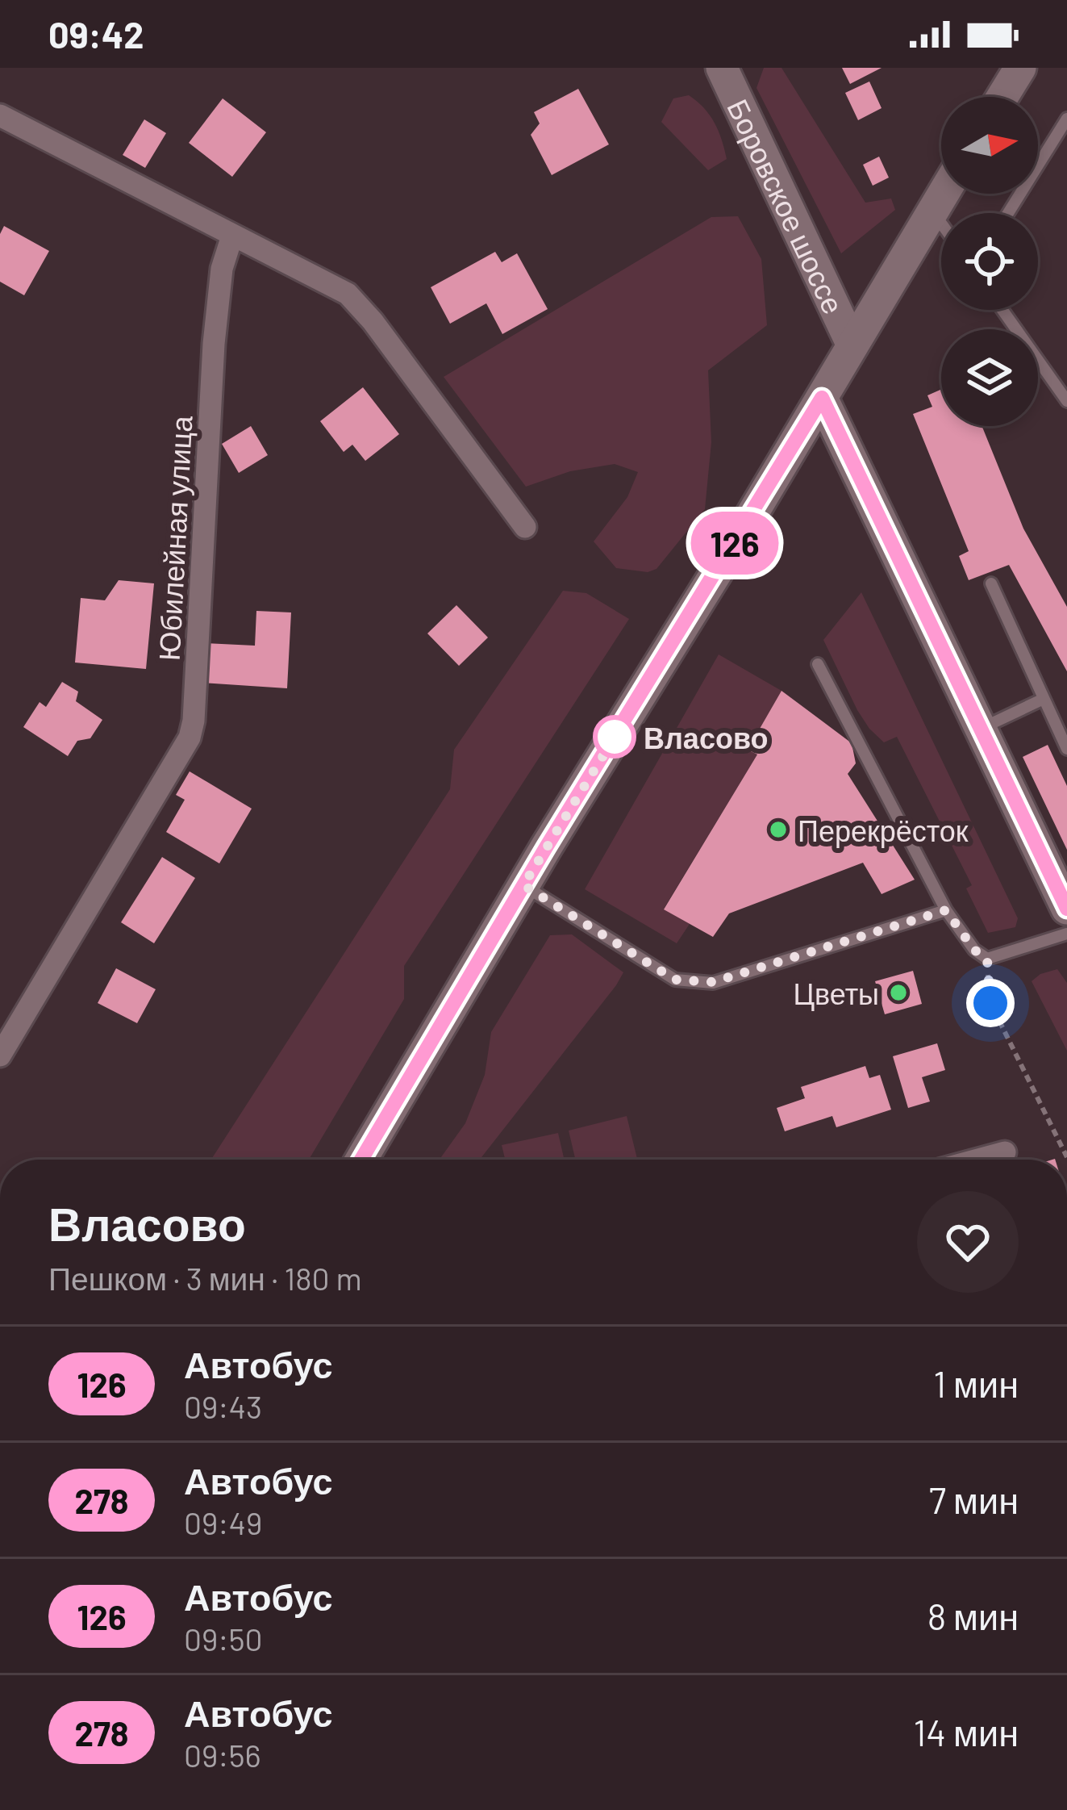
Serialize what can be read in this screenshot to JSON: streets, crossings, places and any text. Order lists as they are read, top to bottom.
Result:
{
  "streets": {
    "main road": ["Боровское шоссе"],
    "street": ["Юбилейная улица"]
  },
  "places": ["Власово", "Перекрёсток", "Цветы"],
  "lines": ["bus line 126"],
  "north": "right",
  "page": {
    "status": "09:42",
    "on_map": "126",
    "heading": ["Власово", "Пешком · 3 мин · 180 m"],
    "list": [
      {
        "mark": "126",
        "name": "Автобус",
        "note": "09:43",
        "value": "1 мин"
      },
      {
        "mark": "278",
        "name": "Автобус",
        "note": "09:49",
        "value": "7 мин"
      },
      {
        "mark": "126",
        "name": "Автобус",
        "note": "09:50",
        "value": "8 мин"
      },
      {
        "mark": "278",
        "name": "Автобус",
        "note": "09:56",
        "value": "14 мин"
      }
    ]
  }
}
